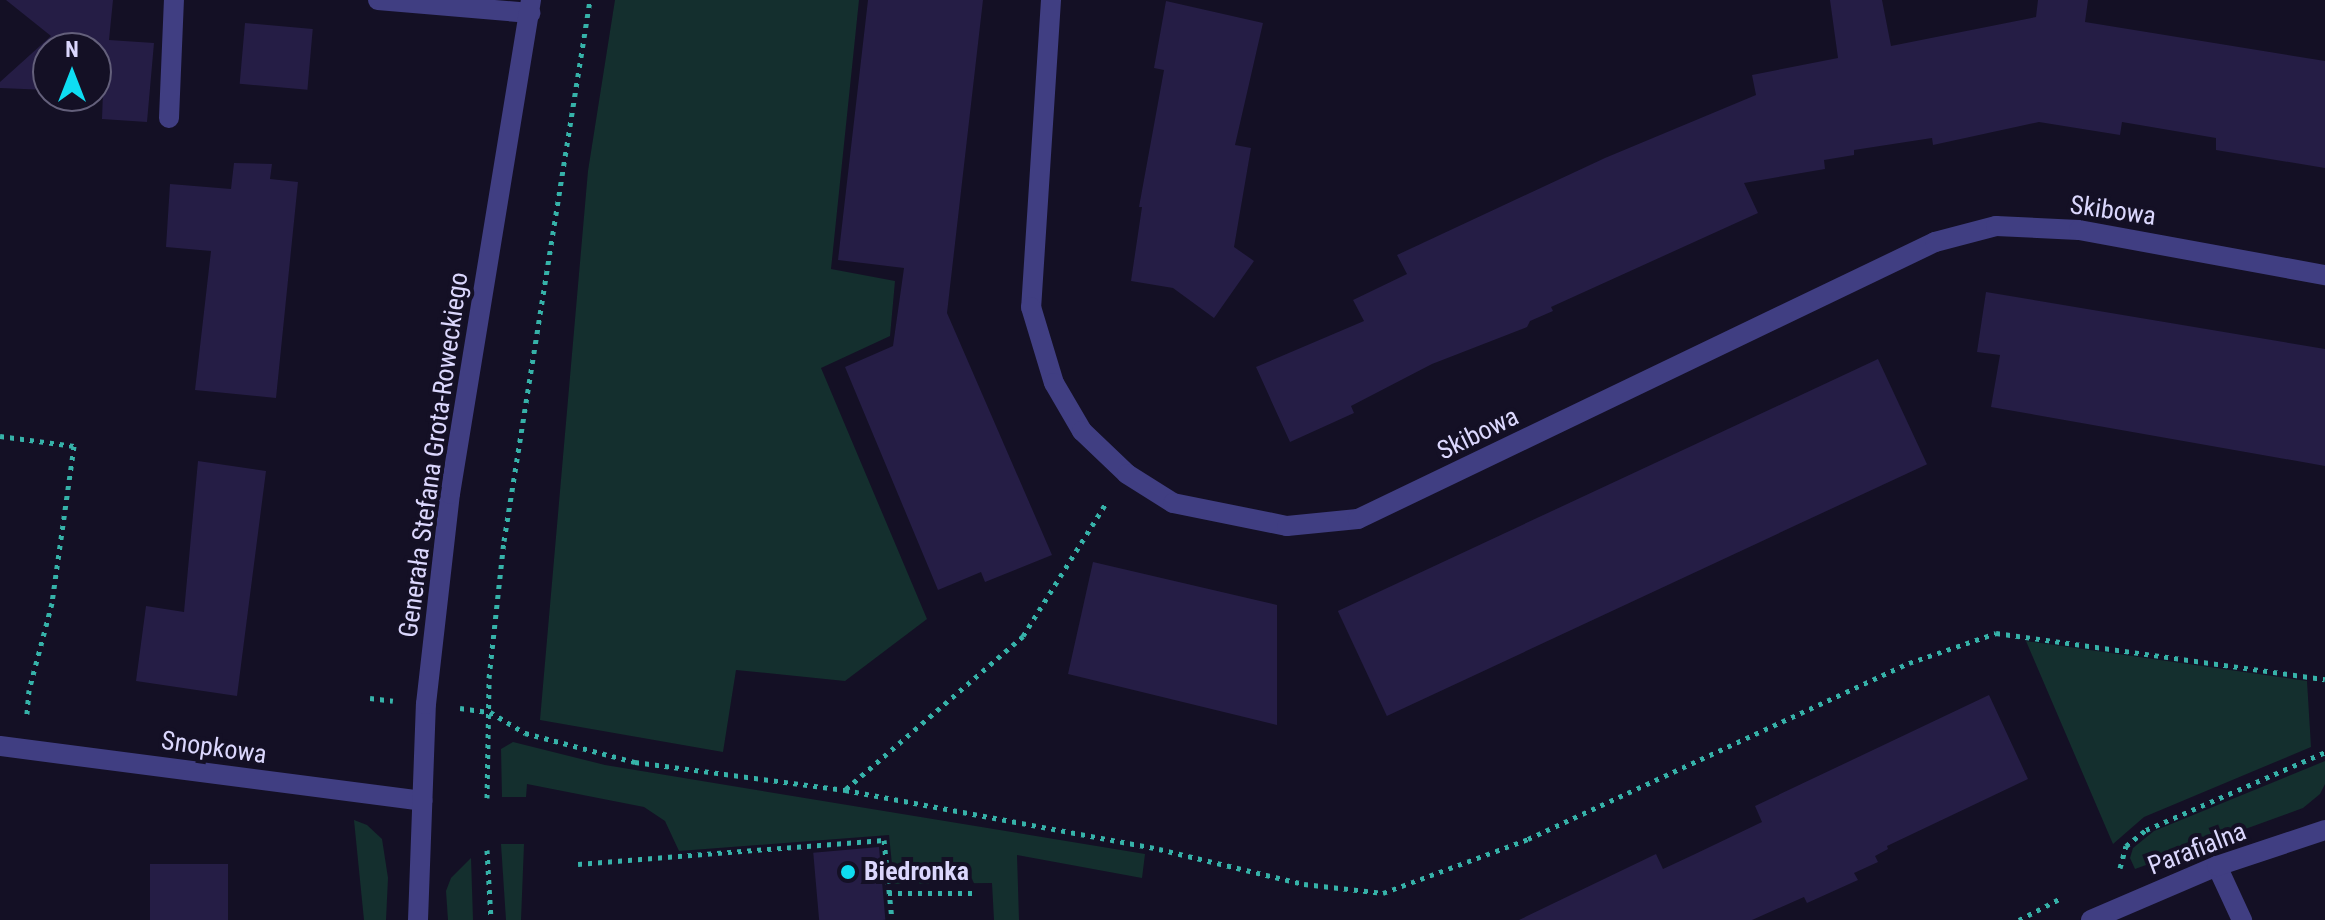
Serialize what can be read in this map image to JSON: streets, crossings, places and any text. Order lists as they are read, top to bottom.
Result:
{
  "streets": {
    "street": [
      "Skibowa",
      "Generała Stefana Grota-Roweckiego",
      "Snopkowa",
      "Parafialna"
    ]
  },
  "crossings": [
    ["Generała Stefana Grota-Roweckiego", "Snopkowa"]
  ],
  "places": ["Biedronka"],
  "north": "top"
}
